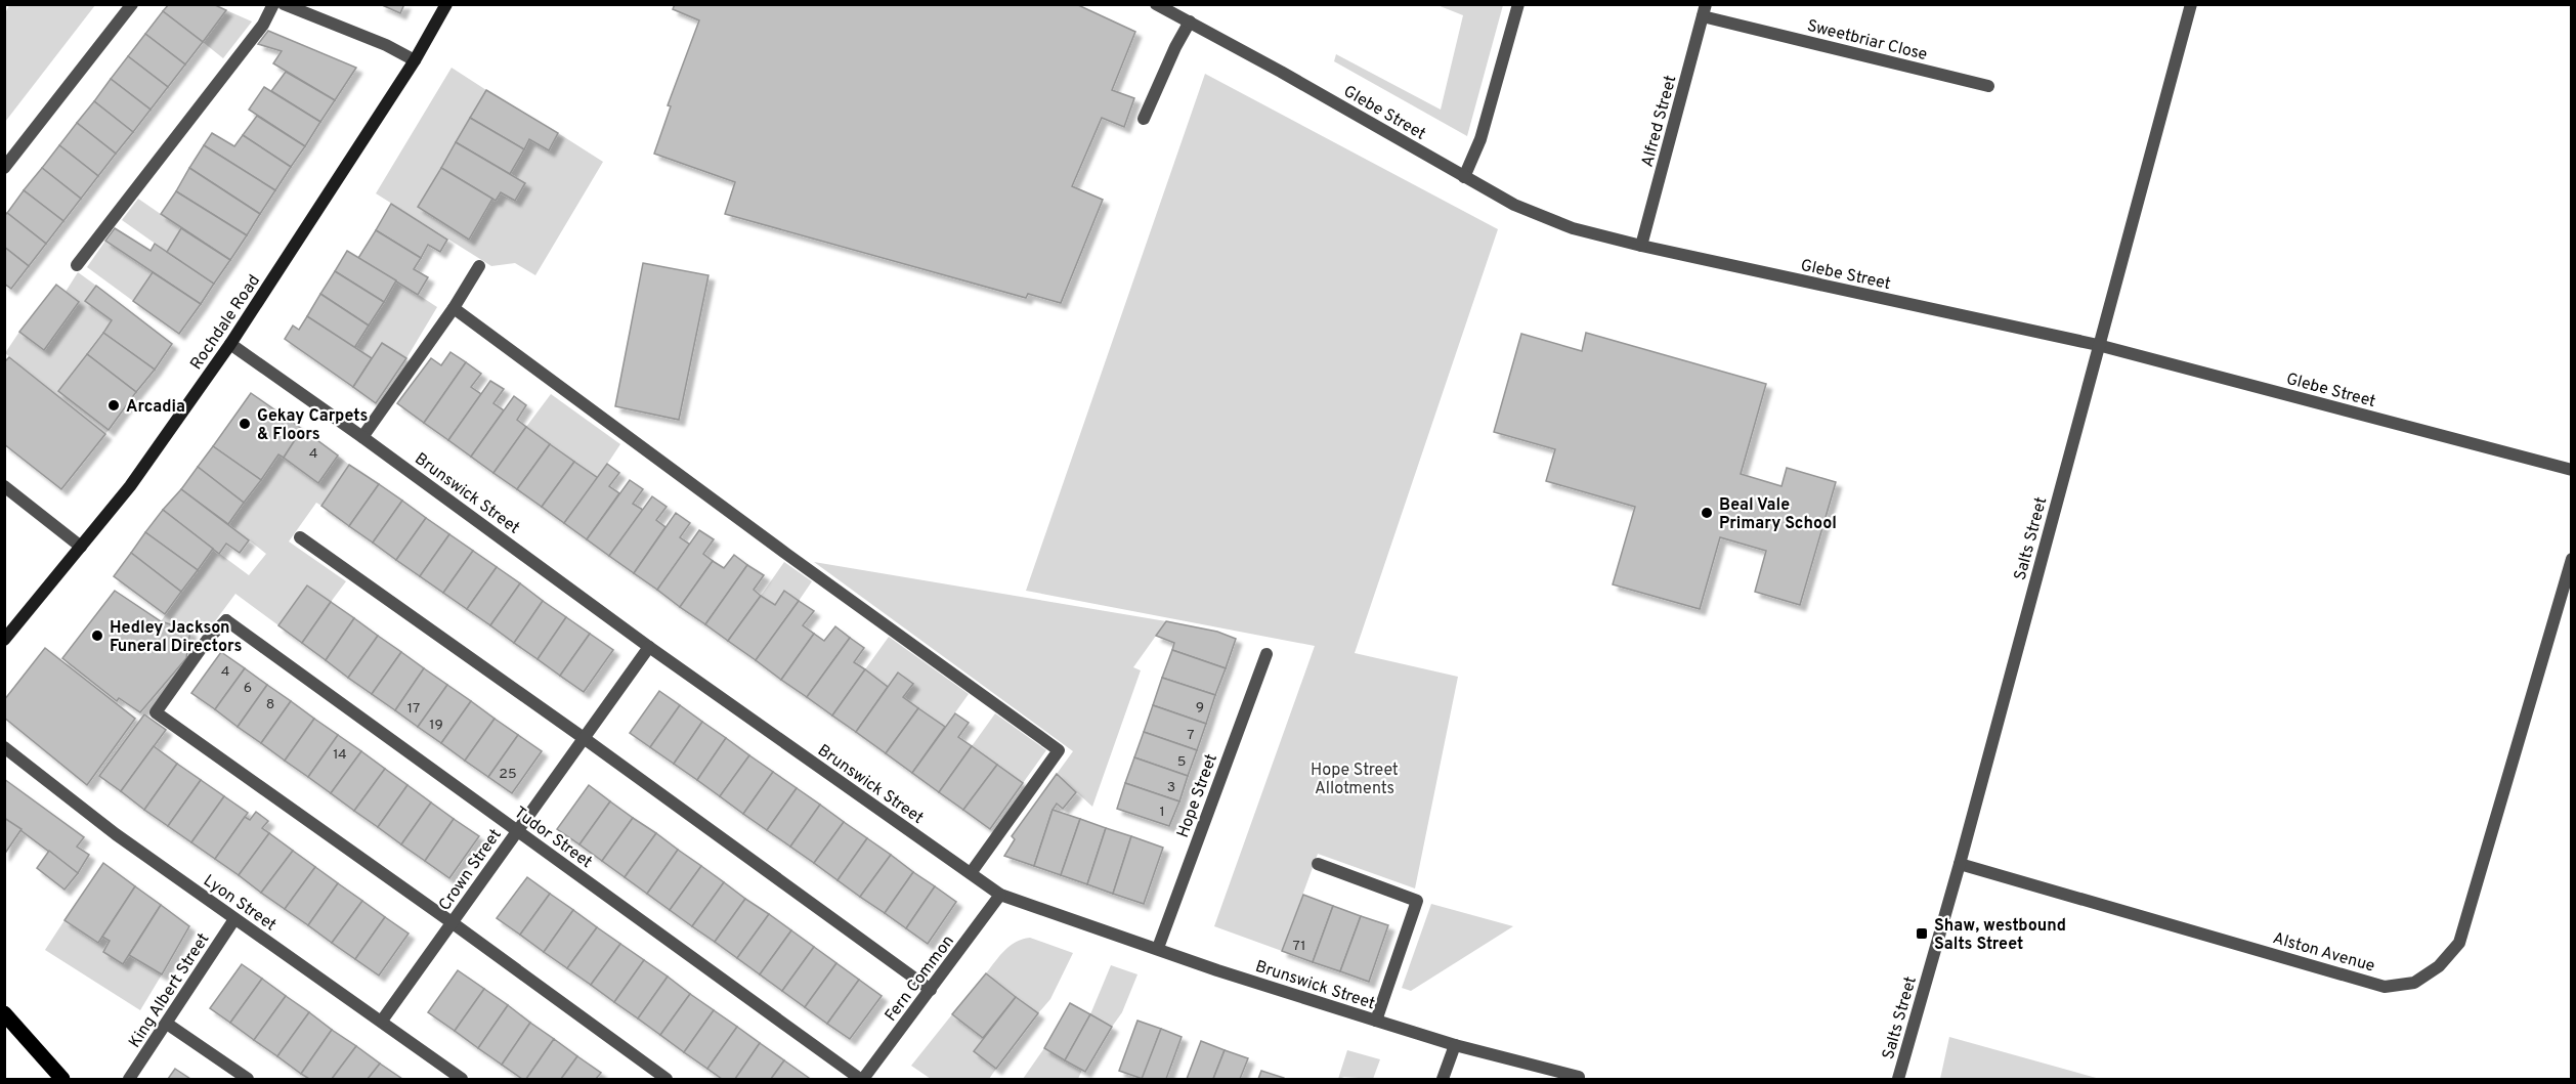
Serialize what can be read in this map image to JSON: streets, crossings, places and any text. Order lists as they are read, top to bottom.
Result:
{
  "streets": {
    "main road": ["Rochdale Road"],
    "street": [
      "Sweetbriar Close",
      "Glebe Street",
      "Alfred Street",
      "Brunswick Street",
      "Salts Street",
      "Hope Street",
      "Tudor Street",
      "Crown Street",
      "Lyon Street",
      "Alston Avenue",
      "Fern Common",
      "King Albert Street"
    ]
  },
  "crossings": [
    ["Sweetbriar Close", "Alfred Street"],
    ["Glebe Street", "Alfred Street"],
    ["Glebe Street", "Salts Street"],
    ["Rochdale Road", "Brunswick Street"],
    ["Brunswick Street", "Hope Street"],
    ["Brunswick Street", "Crown Street"],
    ["Brunswick Street", "Fern Common"],
    ["Salts Street", "Alston Avenue"],
    ["Tudor Street", "Crown Street"],
    ["Tudor Street", "Fern Common"],
    ["Crown Street", "Lyon Street"],
    ["Lyon Street", "King Albert Street"]
  ],
  "parks": ["Hope Street Allotments"],
  "places": {
    "other": [
      "Arcadia",
      "Gekay Carpets & Floors",
      "Beal Vale Primary School",
      "Hedley Jackson Funeral Directors"
    ],
    "transit": ["Shaw, westbound Salts Street"]
  },
  "house_numbers": [
    "4",
    "4",
    "6",
    "8",
    "9",
    "17",
    "19",
    "7",
    "14",
    "5",
    "25",
    "3",
    "1",
    "71"
  ]
}
